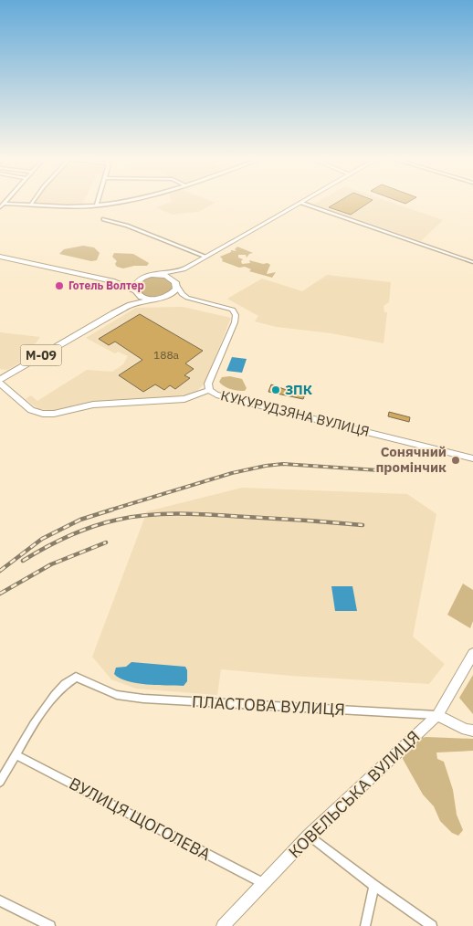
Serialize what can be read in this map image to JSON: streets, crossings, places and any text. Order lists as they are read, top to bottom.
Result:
{
  "streets": {
    "main road": [
      "М-09",
      "КУКУРУДЗЯНА ВУЛИЦЯ",
      "ПЛАСТОВА ВУЛИЦЯ",
      "КОВЕЛЬСЬКА ВУЛИЦЯ"
    ],
    "street": ["ВУЛИЦЯ ЩОГОЛЕВА"]
  },
  "crossings": [
    ["М-09", "КУКУРУДЗЯНА ВУЛИЦЯ"],
    ["ПЛАСТОВА ВУЛИЦЯ", "КОВЕЛЬСЬКА ВУЛИЦЯ"],
    ["ПЛАСТОВА ВУЛИЦЯ", "ВУЛИЦЯ ЩОГОЛЕВА"],
    ["КОВЕЛЬСЬКА ВУЛИЦЯ", "ВУЛИЦЯ ЩОГОЛЕВА"]
  ],
  "places": ["Готель Волтер", "ЗПК", "Сонячний промінчик"],
  "house_numbers": ["188а"]
}
